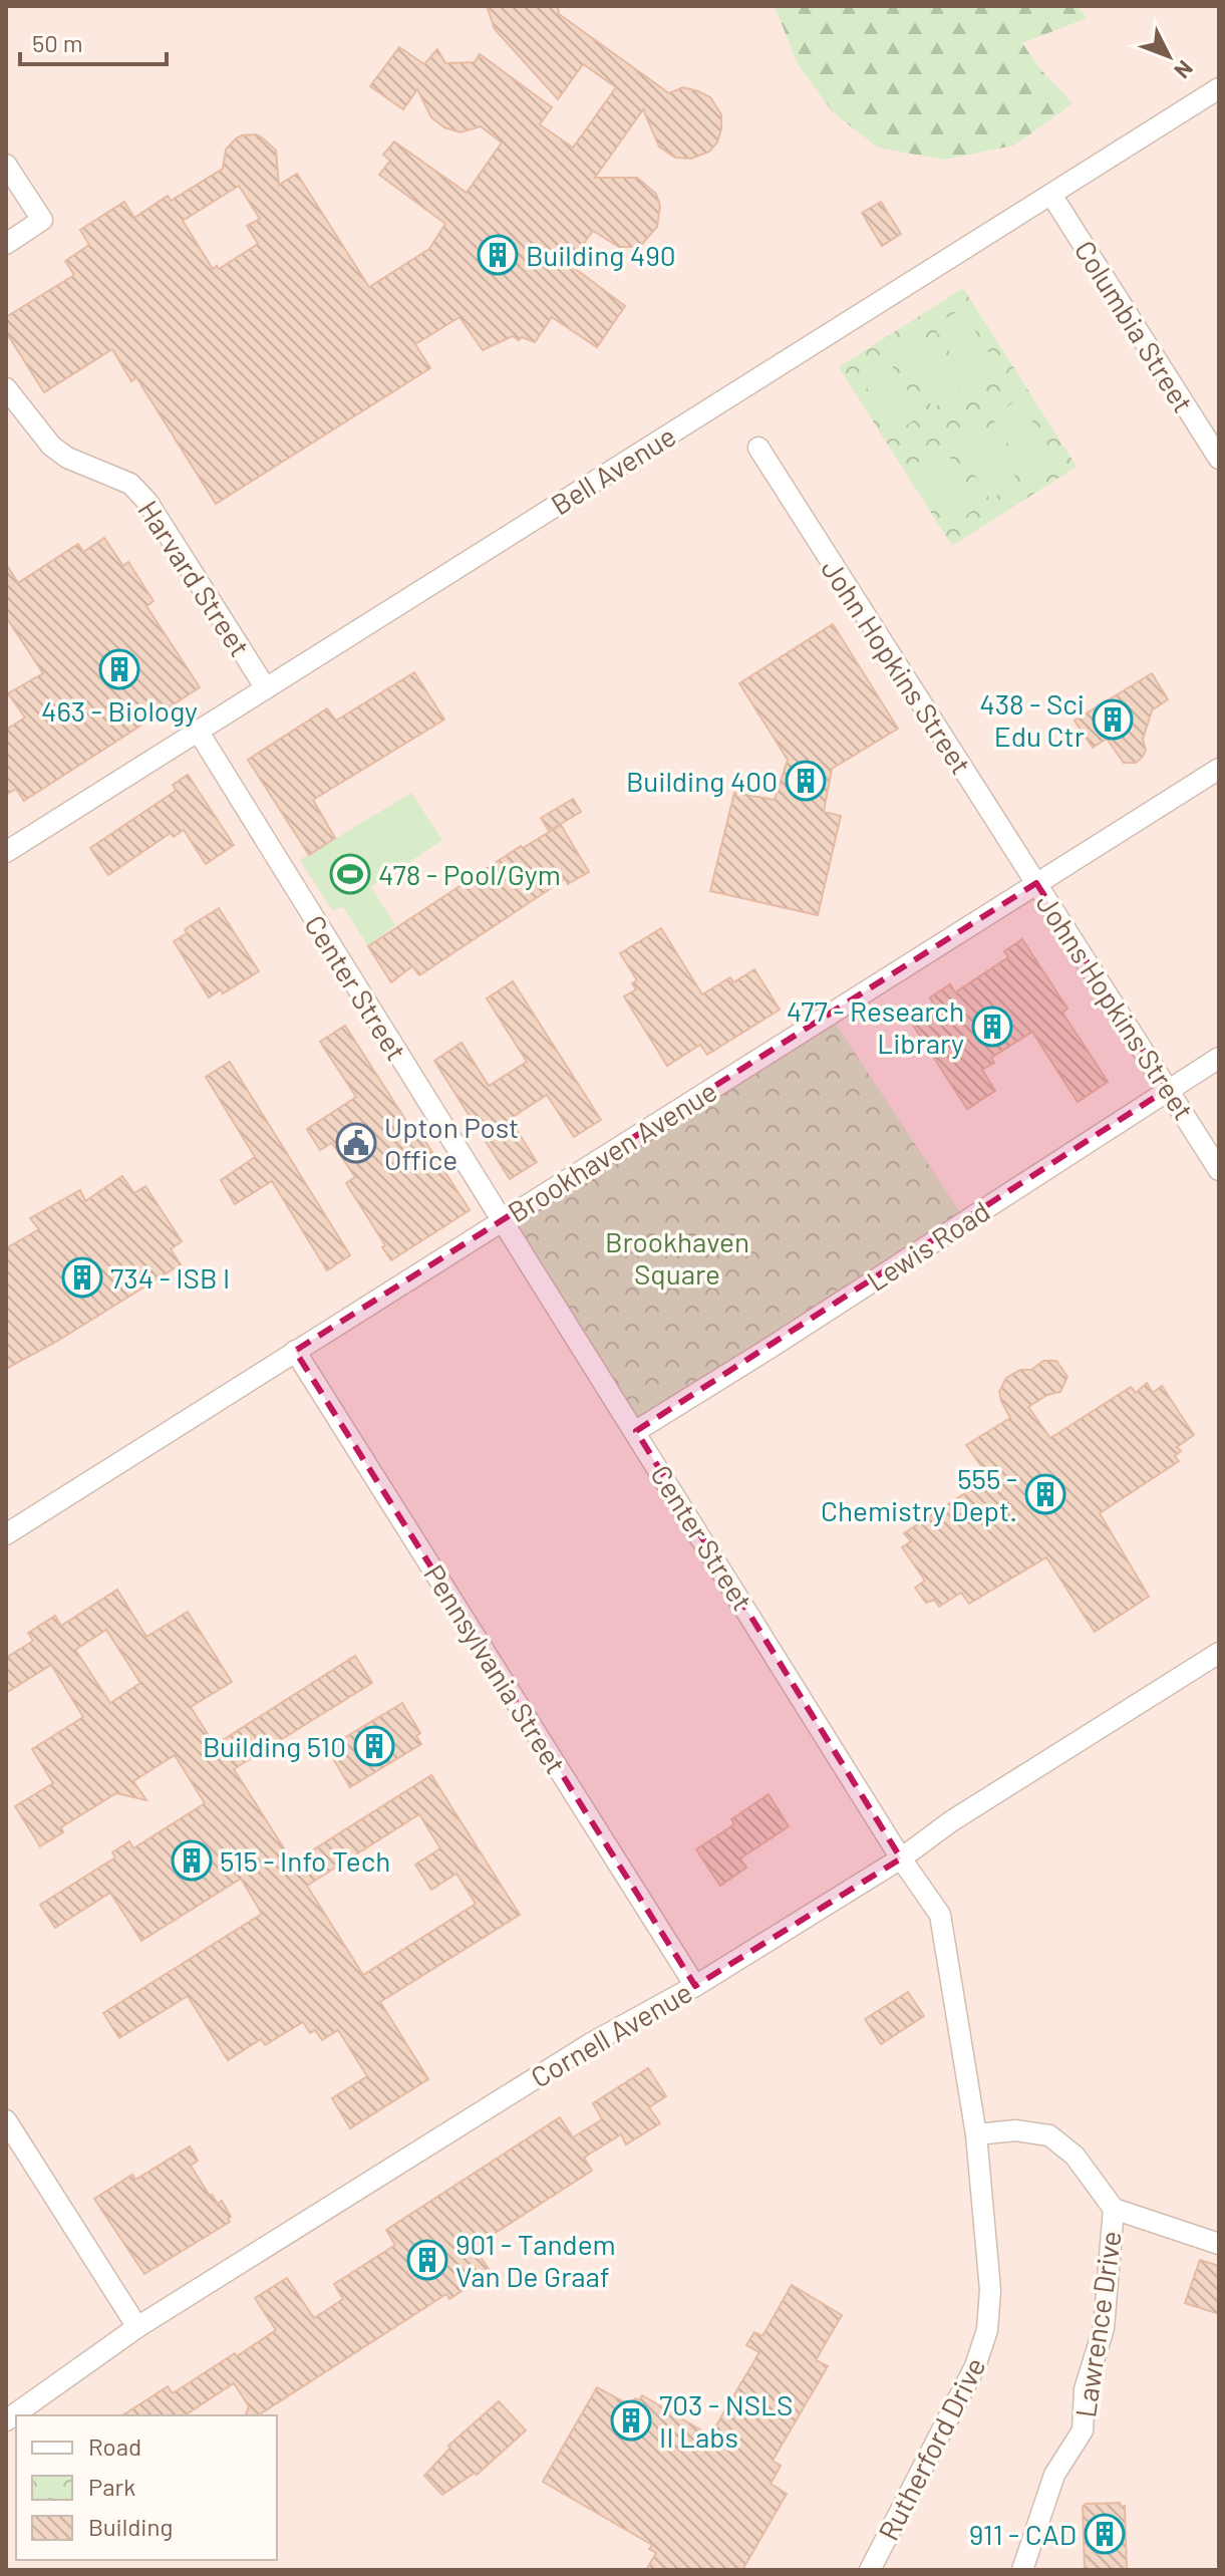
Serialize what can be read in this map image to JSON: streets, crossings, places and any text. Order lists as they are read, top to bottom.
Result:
{
  "streets": {
    "street": [
      "Columbia Street",
      "Bell Avenue",
      "Harvard Street",
      "John Hopkins Street",
      "Center Street",
      "Johns Hopkins Street",
      "Brookhaven Avenue",
      "Lewis Road",
      "Pennsylvania Street",
      "Cornell Avenue",
      "Lawrence Drive",
      "Rutherford Drive"
    ]
  },
  "crossings": [
    ["Columbia Street", "Bell Avenue"],
    ["Bell Avenue", "Harvard Street"],
    ["Bell Avenue", "Center Street"],
    ["John Hopkins Street", "Johns Hopkins Street"],
    ["John Hopkins Street", "Brookhaven Avenue"],
    ["Center Street", "Brookhaven Avenue"],
    ["Center Street", "Lewis Road"],
    ["Center Street", "Cornell Avenue"],
    ["Center Street", "Rutherford Drive"],
    ["Johns Hopkins Street", "Brookhaven Avenue"],
    ["Johns Hopkins Street", "Lewis Road"],
    ["Brookhaven Avenue", "Pennsylvania Street"],
    ["Pennsylvania Street", "Cornell Avenue"]
  ],
  "parks": ["Brookhaven Square"],
  "places": {
    "building": [
      "Building 490",
      "463 - Biology",
      "438 - Sci Edu Ctr",
      "Building 400",
      "477 - Research Library",
      "734 - ISB I",
      "555 - Chemistry Dept.",
      "Building 510",
      "515 - Info Tech",
      "901 - Tandem Van De Graaf",
      "703 - NSLS II Labs",
      "911 - CAD"
    ],
    "sports": ["478 - Pool/Gym"],
    "public building": ["Upton Post Office"]
  },
  "legend": ["Road", "Park", "Building"],
  "scale_bar": "50 m",
  "north": "bottom right"
}
